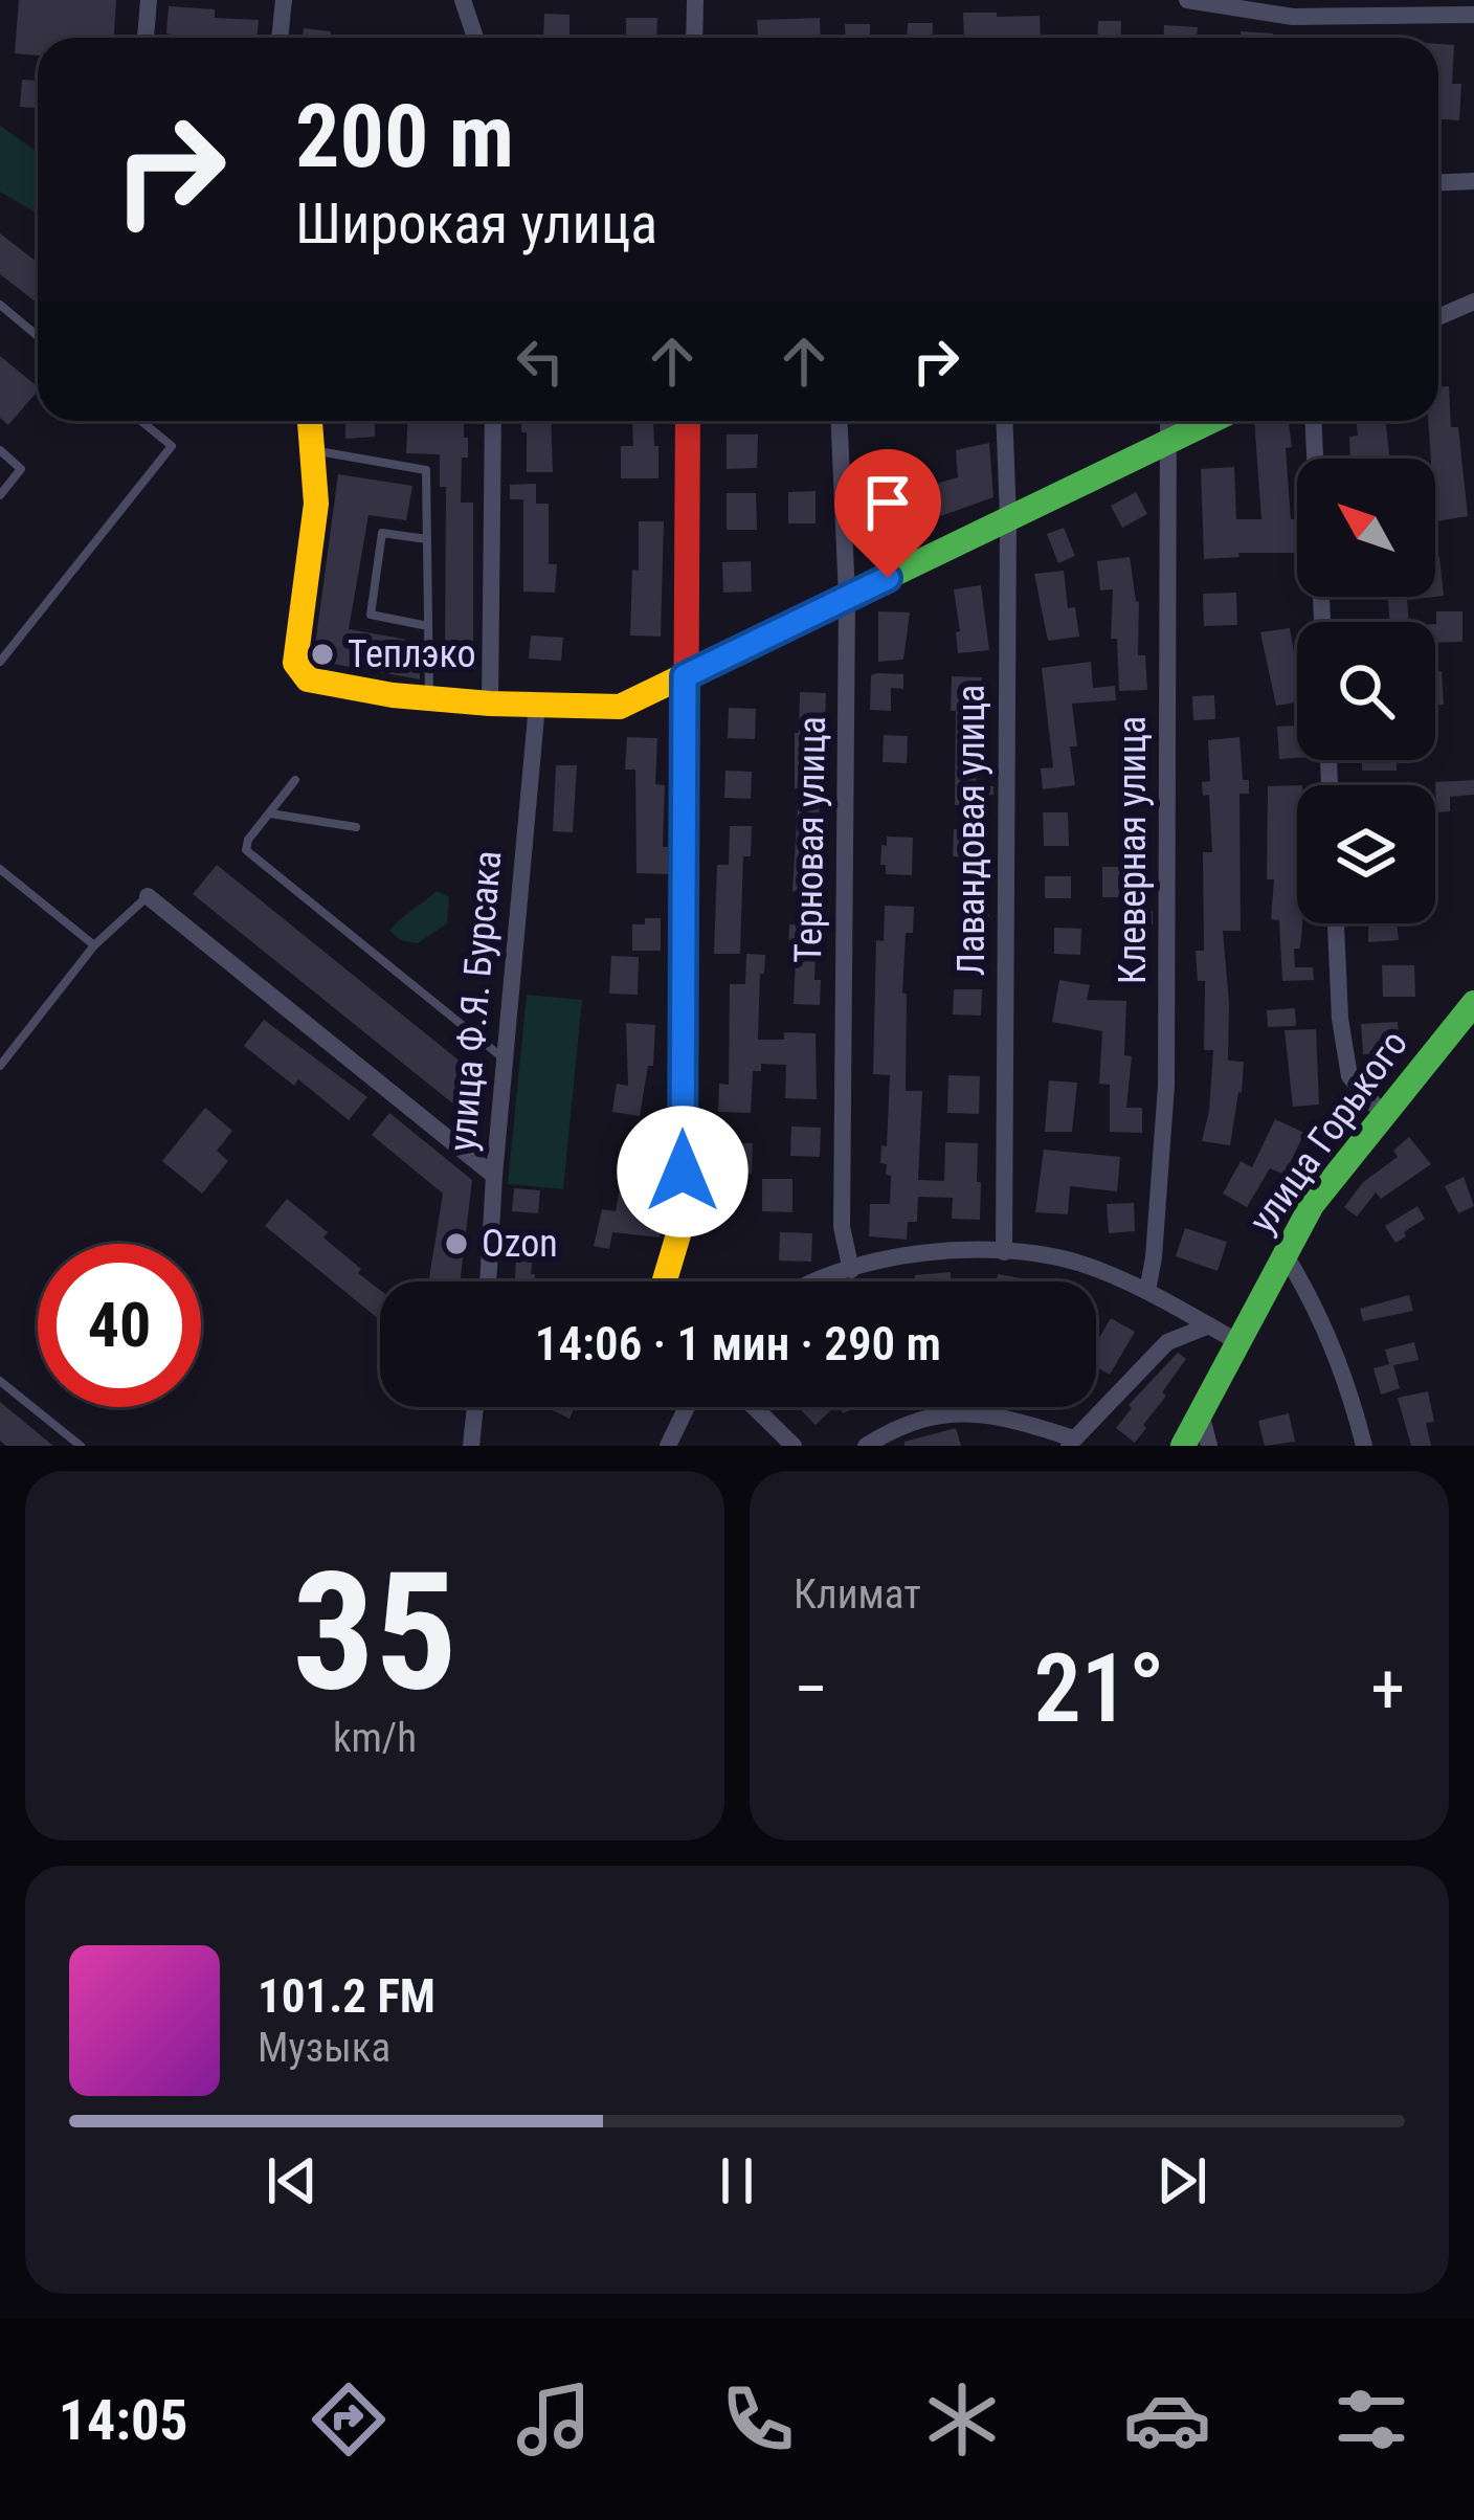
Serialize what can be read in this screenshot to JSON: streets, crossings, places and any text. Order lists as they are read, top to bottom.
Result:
{
  "streets": {
    "street": [
      "Лавандовая улица",
      "Терновая улица",
      "Клеверная улица",
      "улица Ф.Я. Бурсака",
      "улица Горького"
    ]
  },
  "places": ["Теплэко", "Ozon"],
  "north": "top left",
  "page": {
    "turn": ["200 m", "Широкая улица"],
    "limit": "40",
    "trip": "14:06 · 1 мин · 290 m",
    "tile": [
      ["35", "km/h"],
      "Климат"
    ],
    "heat": ["−", "21°", "+"],
    "song": ["101.2 FM", "Музыка"],
    "tabs": "14:05"
  }
}
